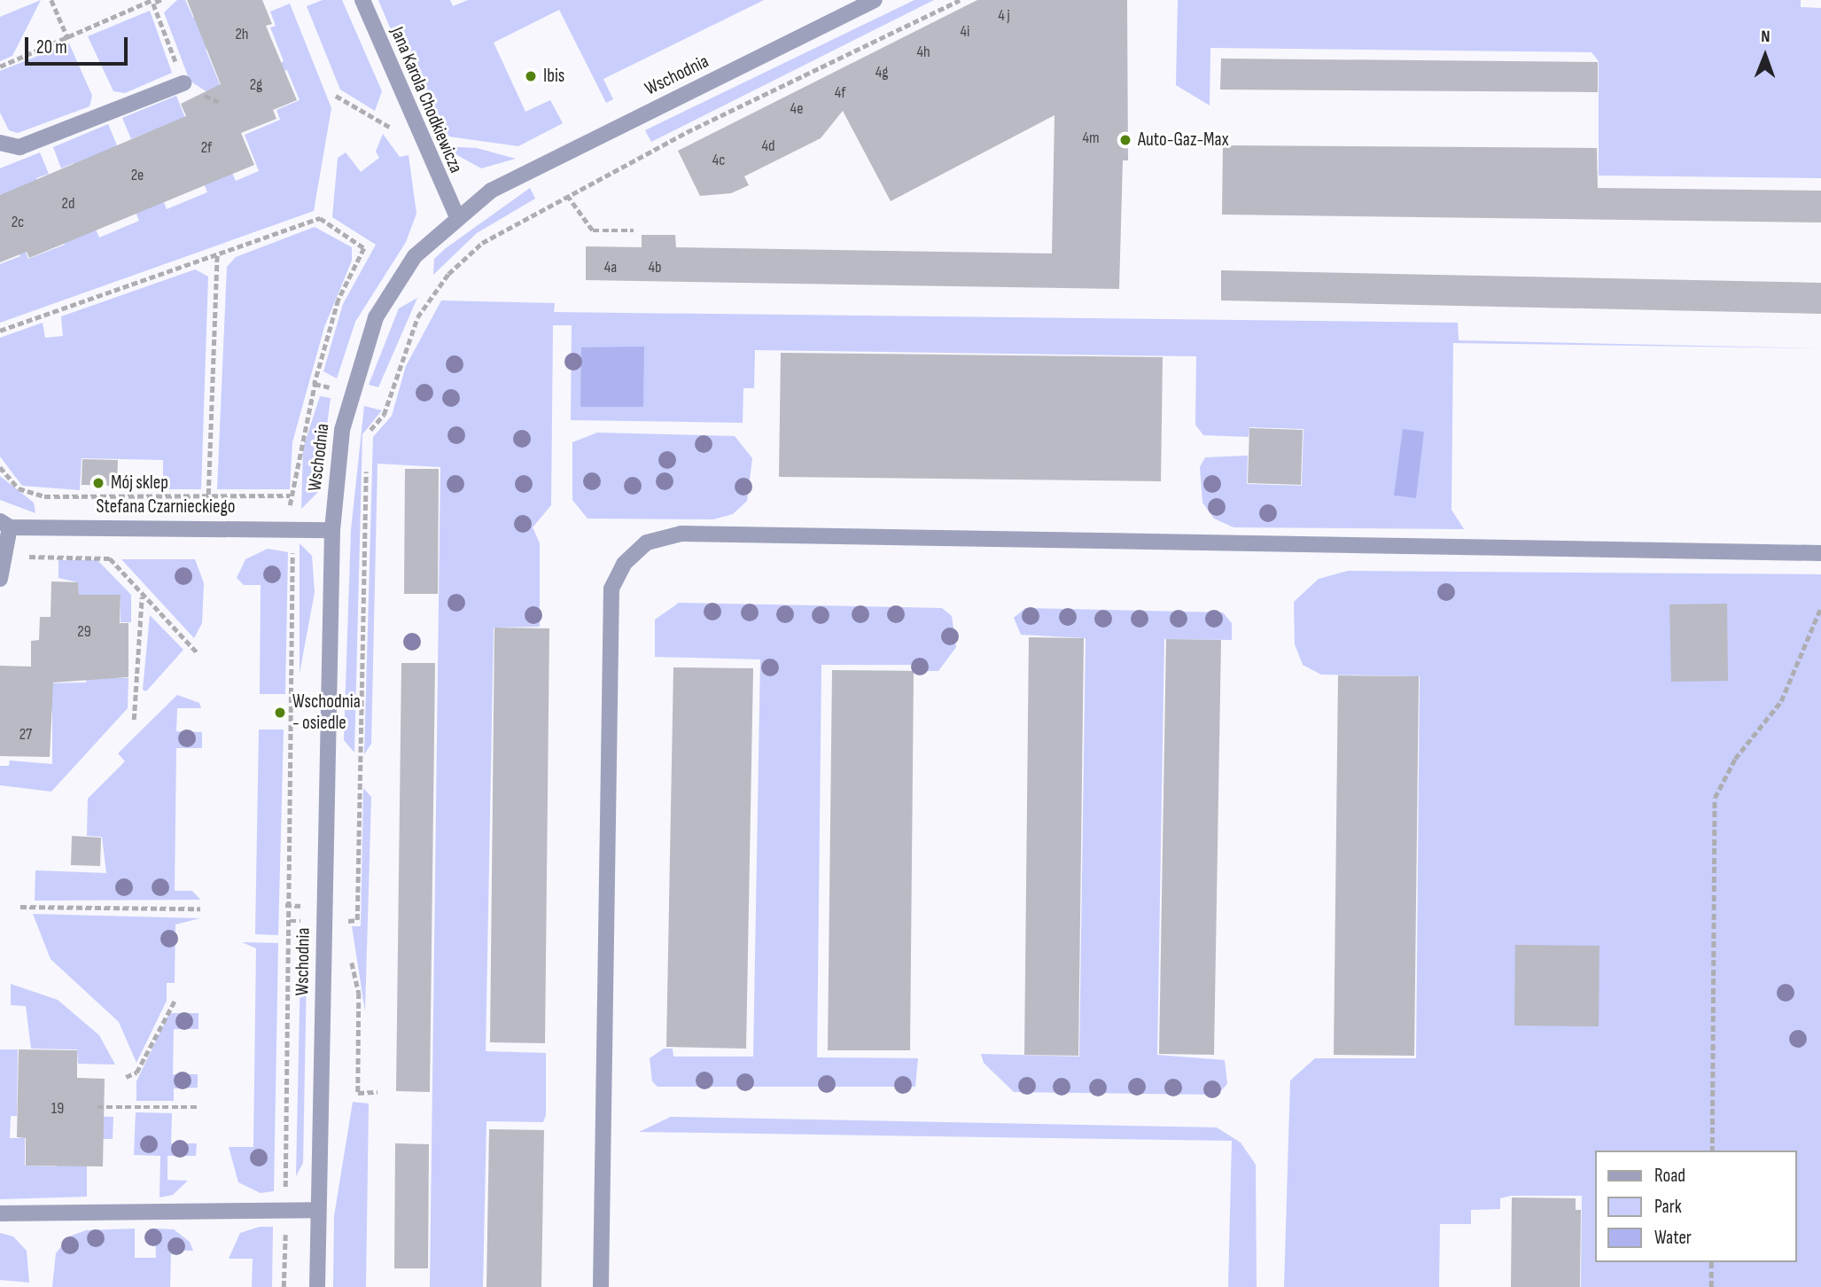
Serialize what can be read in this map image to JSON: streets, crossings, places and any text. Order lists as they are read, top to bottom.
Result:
{
  "streets": {
    "street": ["Wschodnia", "Jana Karola Chodkiewicza", "Stefana Czarnieckiego"]
  },
  "crossings": [
    ["Wschodnia", "Jana Karola Chodkiewicza"],
    ["Wschodnia", "Stefana Czarnieckiego"]
  ],
  "places": [
    "Ibis",
    "Auto-Gaz-Max",
    "Mój sklep",
    "Wschodnia - osiedle"
  ],
  "house_numbers": [
    "4 j",
    "4i",
    "2h",
    "4h",
    "4g",
    "2g",
    "4f",
    "4e",
    "4m",
    "4d",
    "2f",
    "4c",
    "2e",
    "2d",
    "2c",
    "4a",
    "4b",
    "29",
    "27",
    "19"
  ],
  "legend": ["Road", "Park", "Water"],
  "scale_bar": "20 m",
  "north": "top"
}
